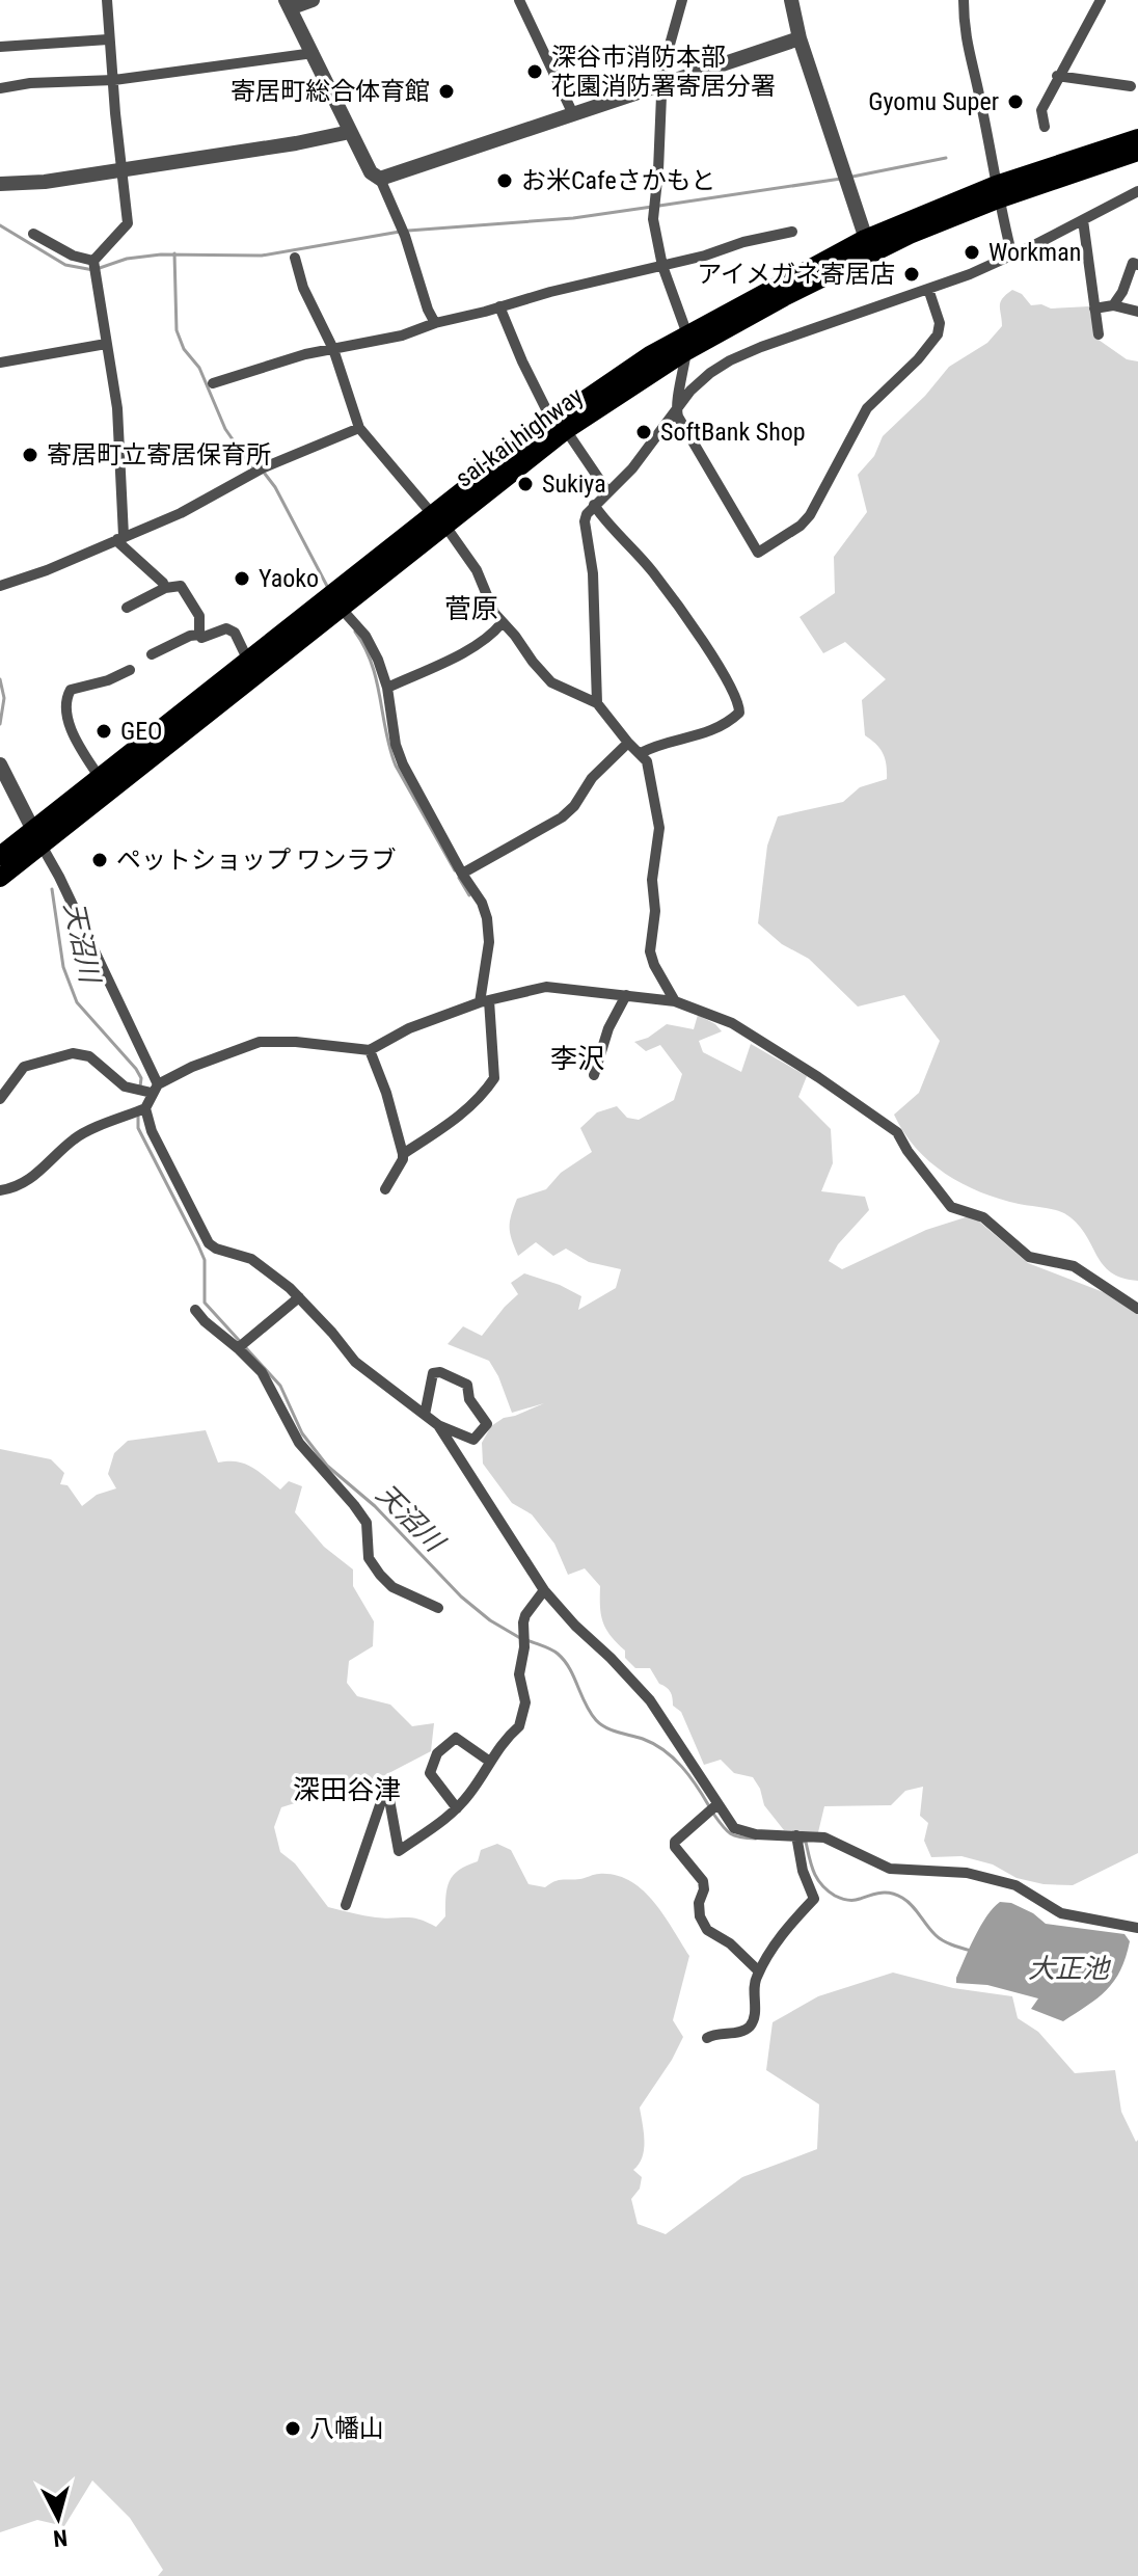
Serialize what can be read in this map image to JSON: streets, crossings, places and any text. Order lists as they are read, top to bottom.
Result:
{
  "streets": {
    "highway": ["sai-kai highway"]
  },
  "districts": ["菅原", "李沢", "深田谷津"],
  "water": ["天沼川", "大正池"],
  "places": [
    "深谷市消防本部 花園消防署寄居分署",
    "寄居町総合体育館",
    "Gyomu Super",
    "お米Cafeさかもと",
    "Workman",
    "アイメガネ寄居店",
    "SoftBank Shop",
    "寄居町立寄居保育所",
    "Sukiya",
    "Yaoko",
    "GEO",
    "ペットショップ ワンラブ",
    "八幡山"
  ],
  "north": "bottom"
}
